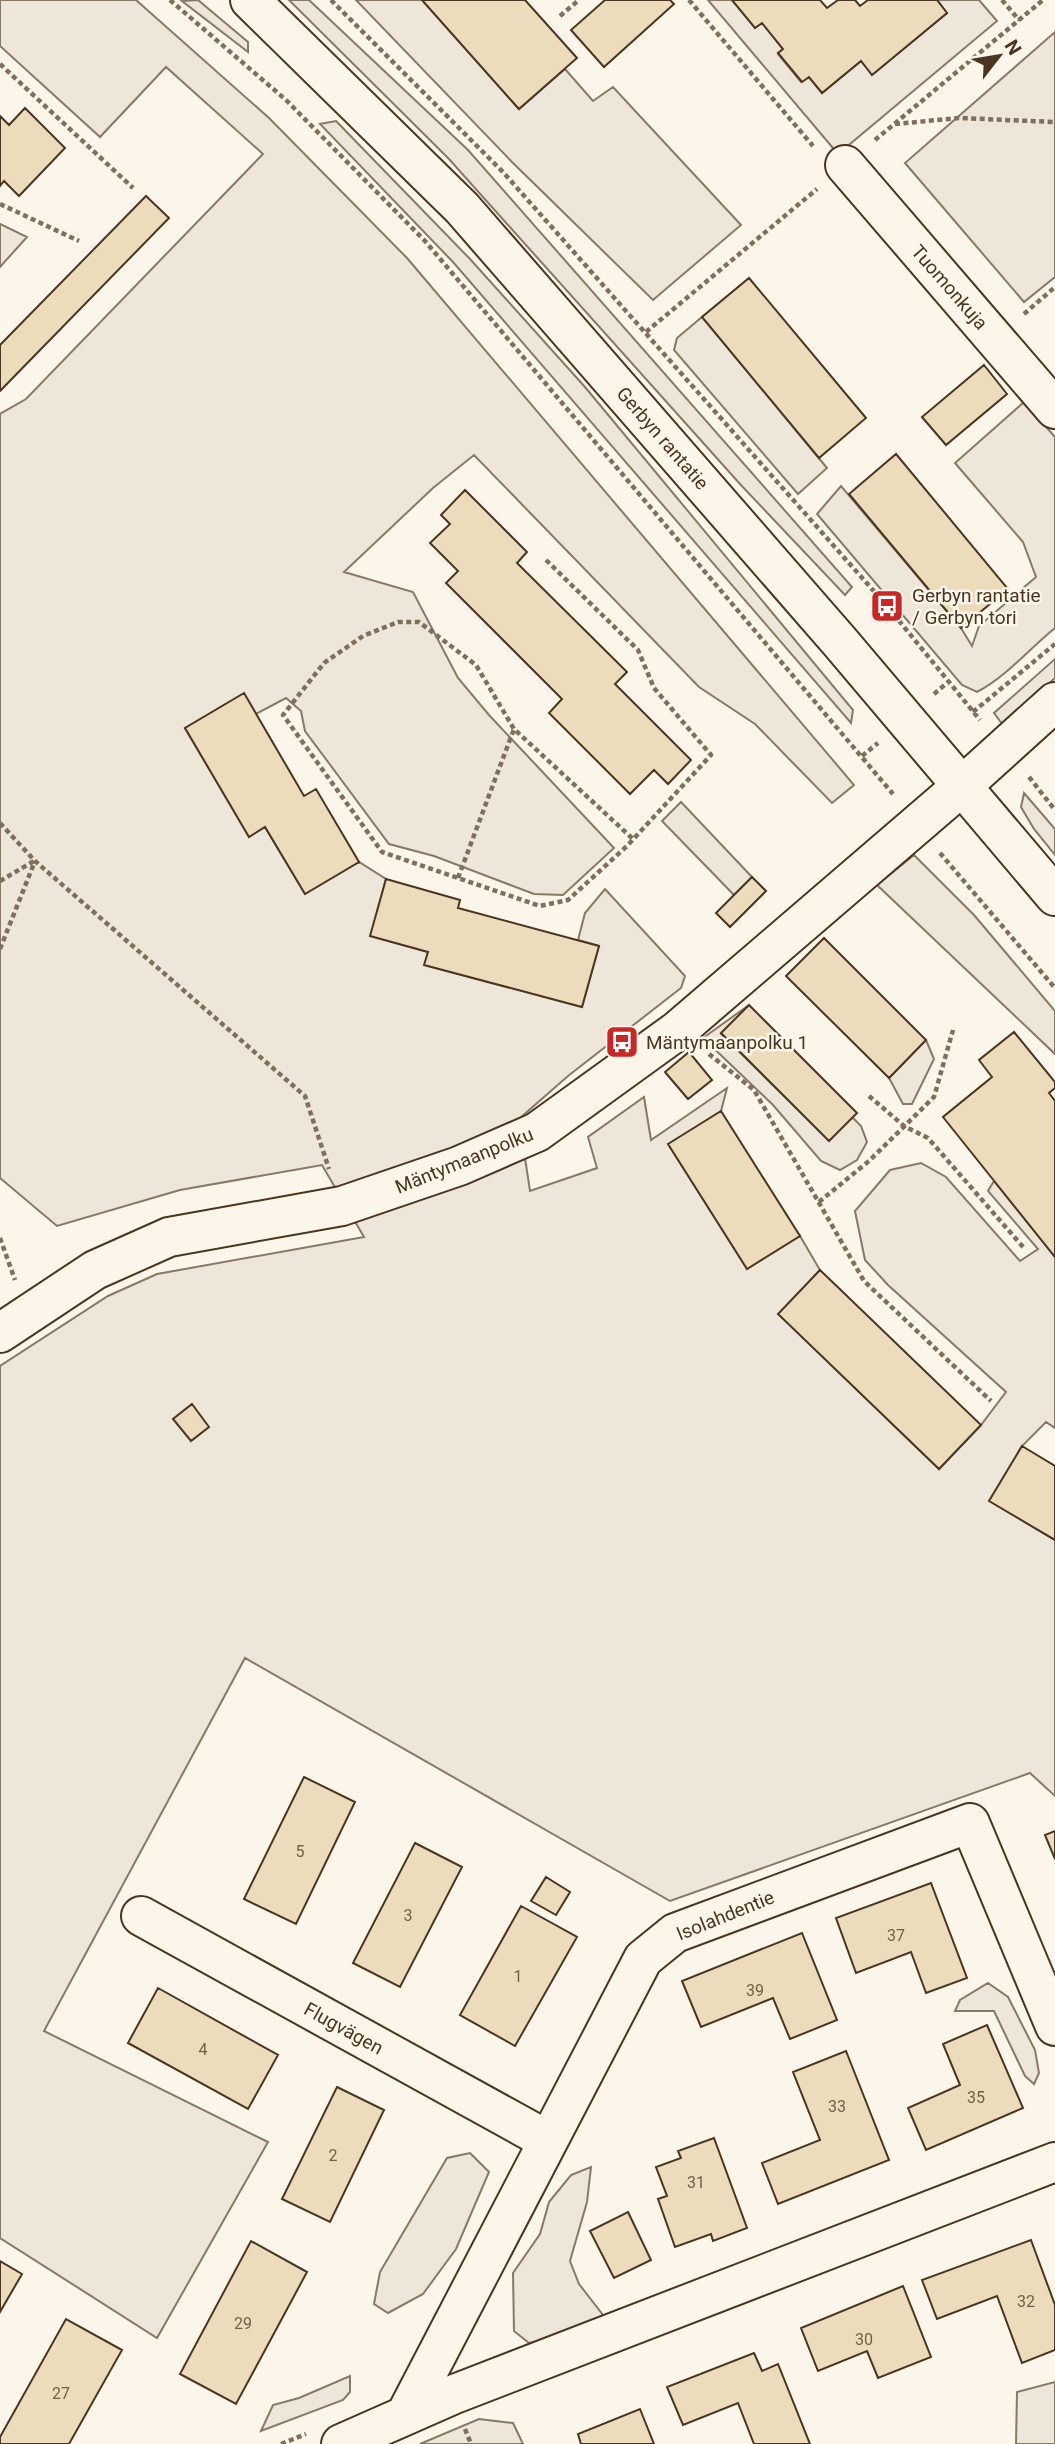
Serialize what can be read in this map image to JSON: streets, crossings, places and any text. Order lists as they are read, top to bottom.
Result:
{
  "streets": {
    "street": [
      "Tuomonkuja",
      "Gerbyn rantatie",
      "Mäntymaanpolku",
      "Isolahdentie",
      "Flugvägen"
    ]
  },
  "crossings": [
    ["Gerbyn rantatie", "Mäntymaanpolku"],
    ["Isolahdentie", "Flugvägen"]
  ],
  "places": {
    "bus stop": ["Gerbyn rantatie / Gerbyn tori", "Mäntymaanpolku 1"]
  },
  "house_numbers": [
    "5",
    "3",
    "37",
    "1",
    "39",
    "4",
    "35",
    "33",
    "2",
    "31",
    "32",
    "29",
    "30",
    "27"
  ],
  "north": "top right"
}
